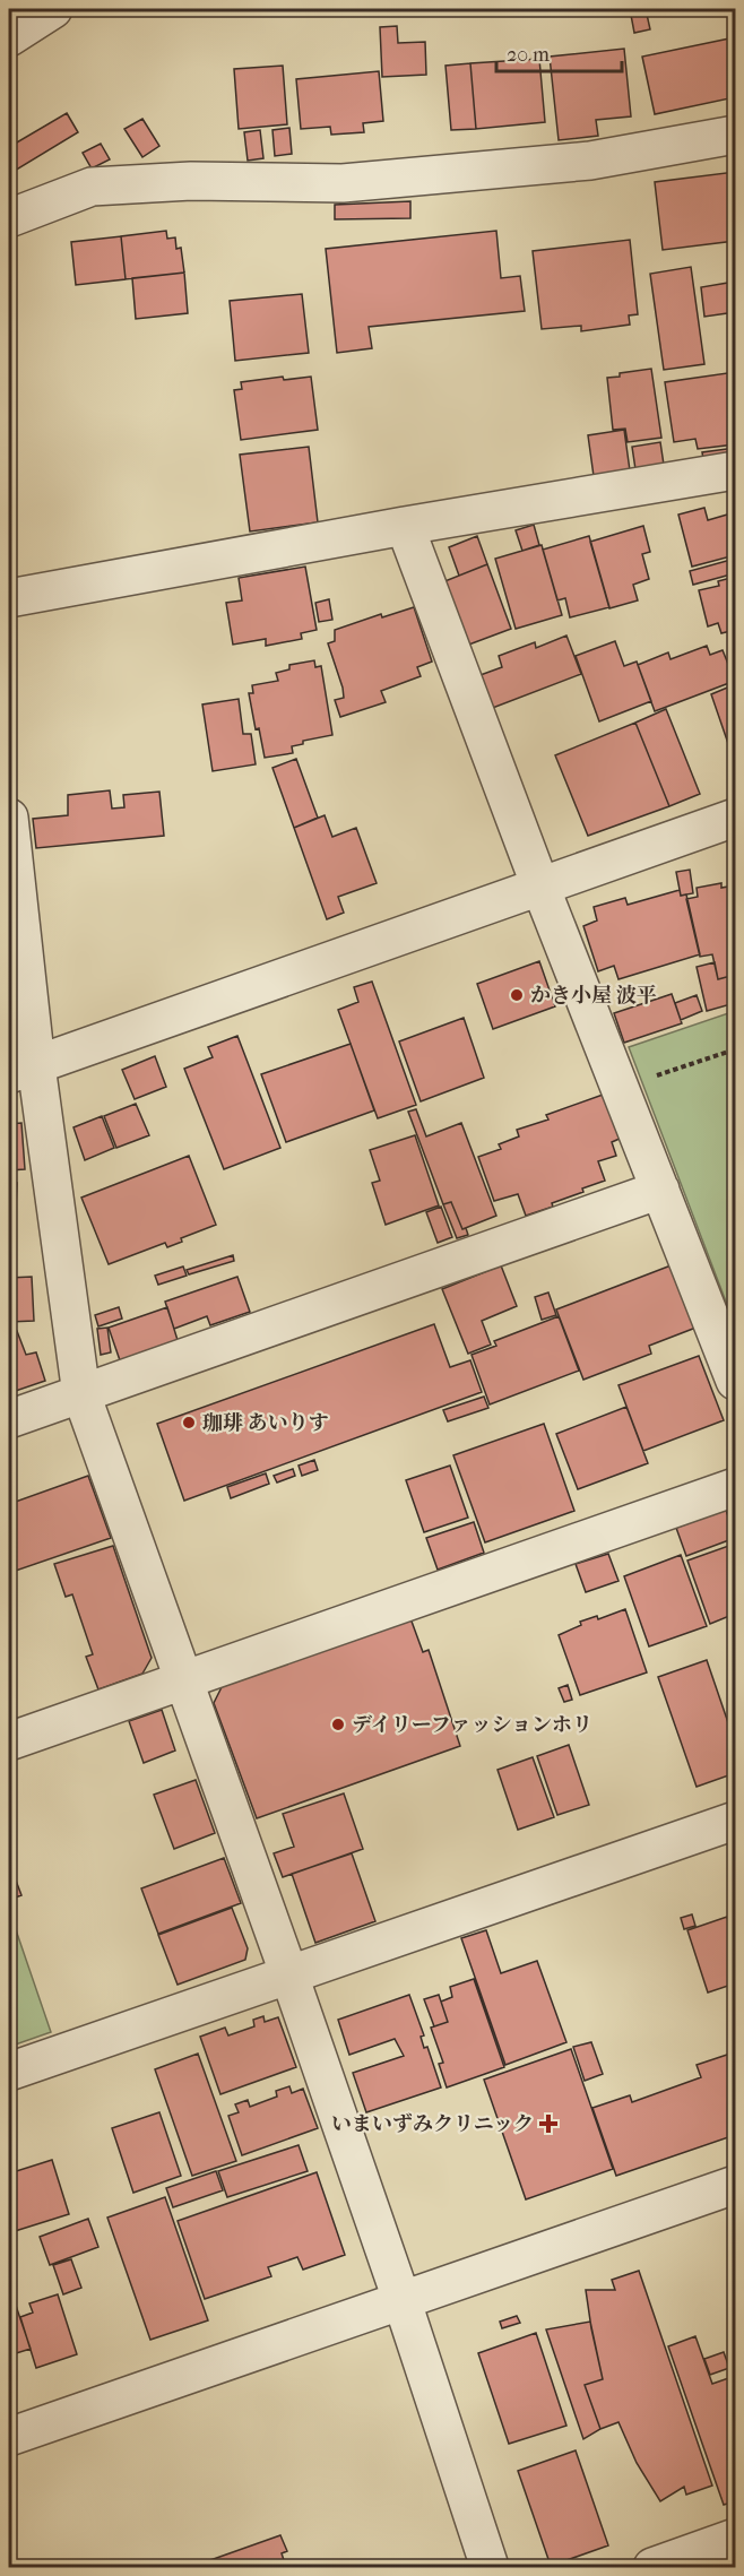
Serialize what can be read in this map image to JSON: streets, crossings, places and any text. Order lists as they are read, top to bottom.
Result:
{
  "places": {
    "other": ["かき小屋 波平", "珈琲 あいりす", "デイリーファッションホリ"],
    "health": ["いまいずみクリニック"]
  },
  "scale_bar": "20 m"
}
